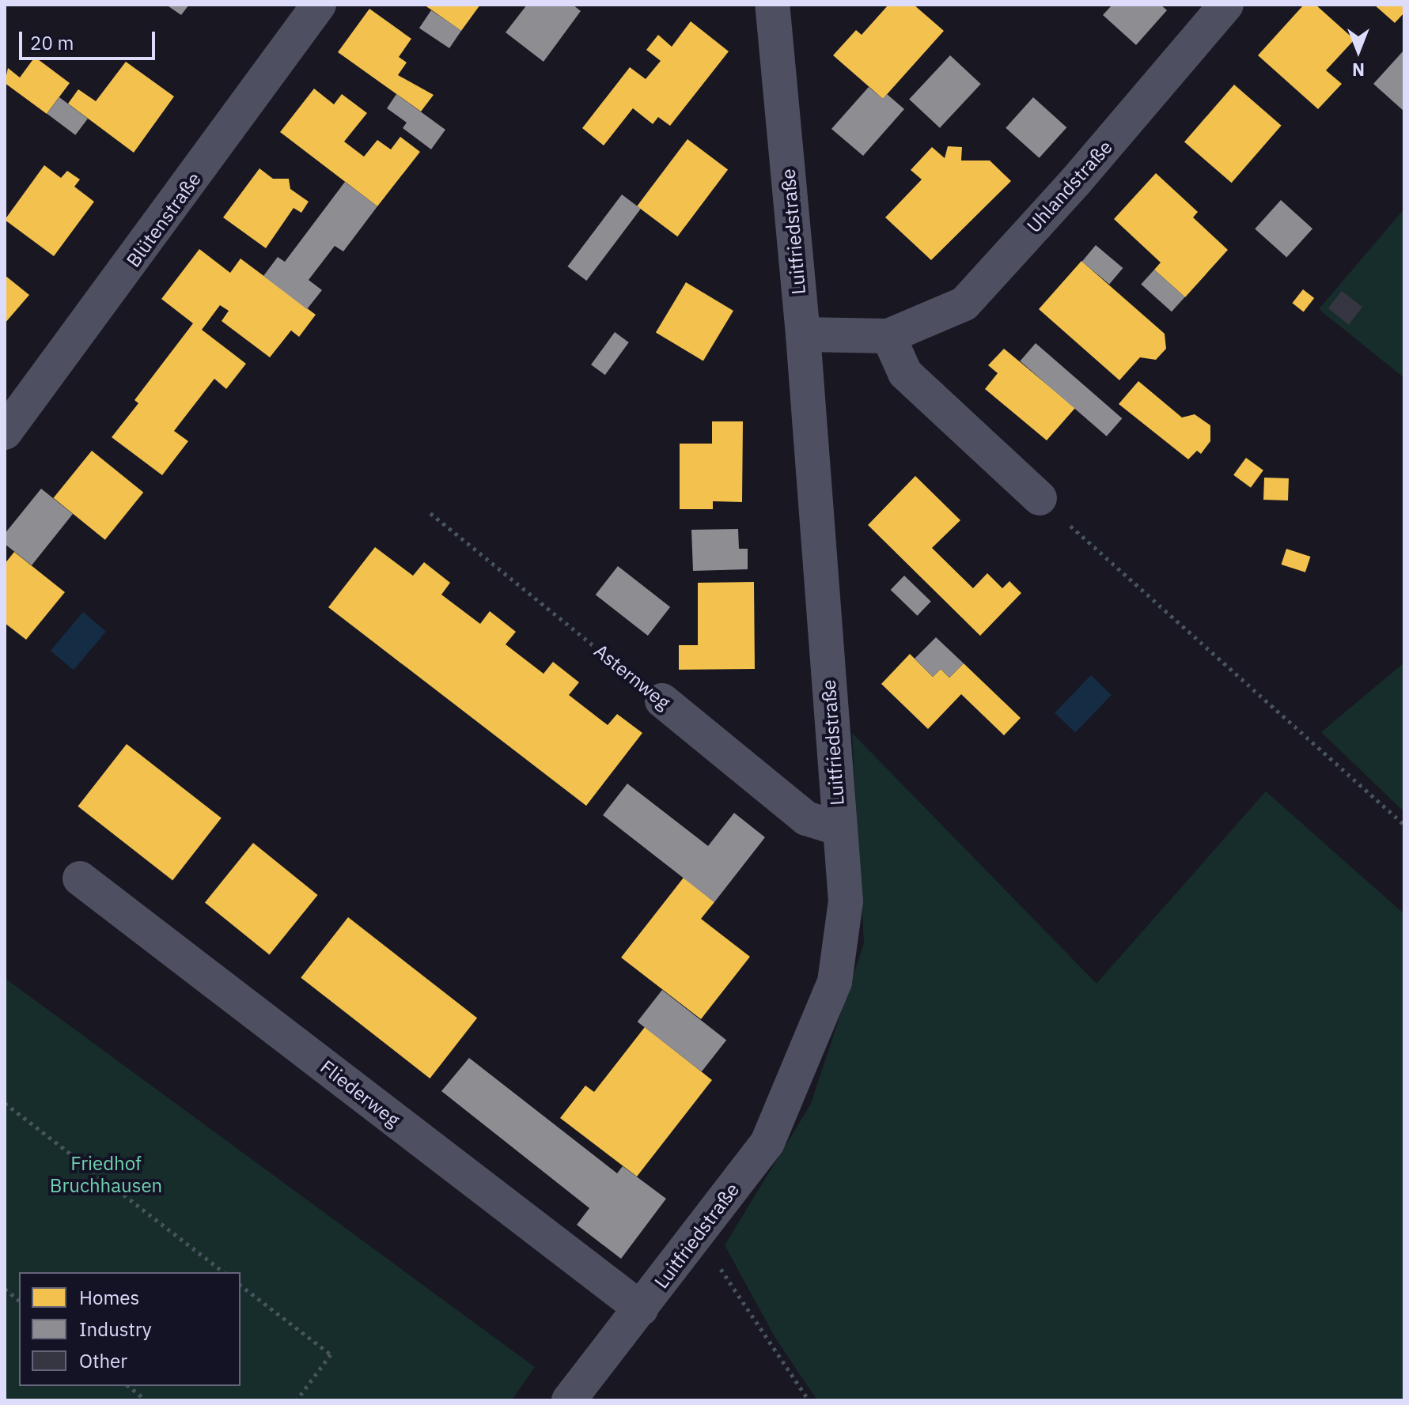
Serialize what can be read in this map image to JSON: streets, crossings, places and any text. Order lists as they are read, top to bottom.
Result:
{
  "streets": {
    "street": [
      "Uhlandstraße",
      "Blütenstraße",
      "Luitfriedstraße",
      "Asternweg",
      "Fliederweg"
    ]
  },
  "crossings": [
    ["Uhlandstraße", "Luitfriedstraße"],
    ["Luitfriedstraße", "Asternweg"],
    ["Luitfriedstraße", "Fliederweg"]
  ],
  "parks": ["Friedhof Bruchhausen"],
  "legend": ["Homes", "Industry", "Other"],
  "scale_bar": "20 m",
  "north": "bottom"
}
